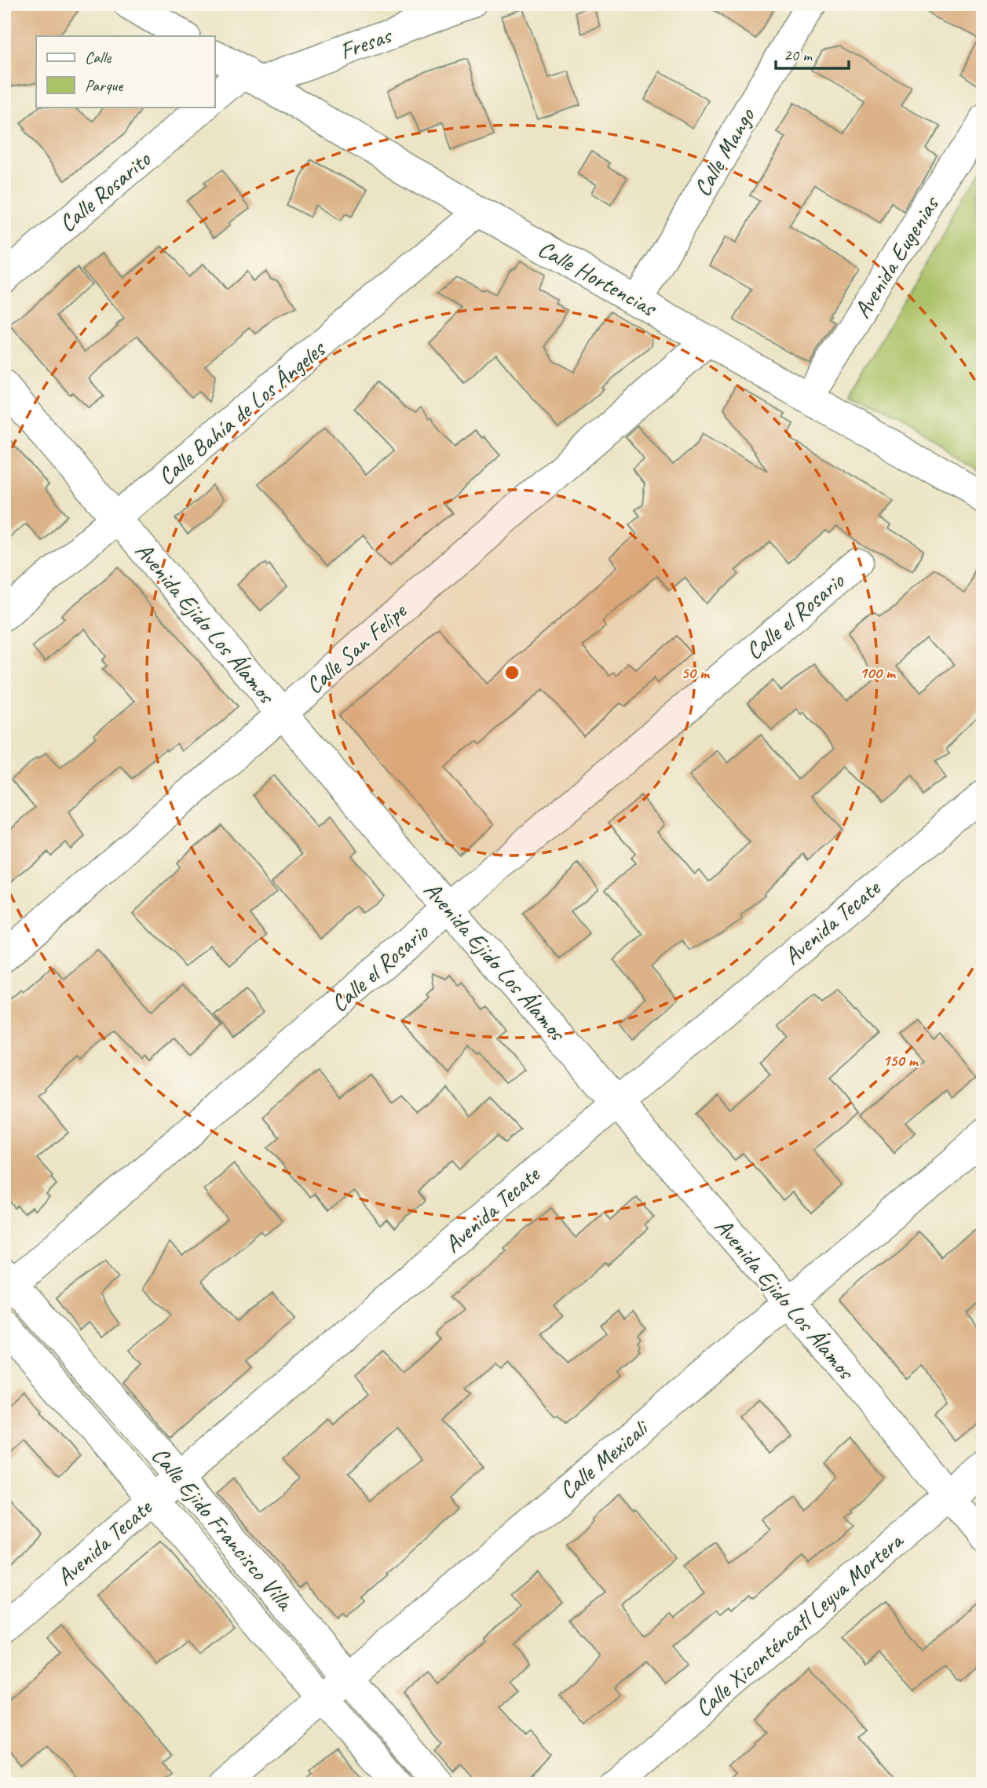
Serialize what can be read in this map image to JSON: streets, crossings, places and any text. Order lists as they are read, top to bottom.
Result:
{
  "streets": {
    "street": [
      "Fresas",
      "Calle Mango",
      "Calle Rosarito",
      "Avenida Eugenias",
      "Calle Hortencias",
      "Calle Bahía de Los Ángeles",
      "Calle el Rosario",
      "Avenida Ejido Los Álamos",
      "Calle San Felipe",
      "Avenida Tecate",
      "Calle Mexicali",
      "Calle Ejido Francisco Villa",
      "Calle Xiconténcatl Leyva Mortera"
    ]
  },
  "crossings": [
    ["Fresas", "Calle Hortencias"],
    ["Calle Mango", "Calle Hortencias"],
    ["Avenida Eugenias", "Calle Hortencias"],
    ["Calle Hortencias", "Calle Bahía de Los Ángeles"],
    ["Calle Hortencias", "Calle San Felipe"],
    ["Calle Bahía de Los Ángeles", "Avenida Ejido Los Álamos"],
    ["Calle el Rosario", "Avenida Ejido Los Álamos"],
    ["Calle el Rosario", "Calle Ejido Francisco Villa"],
    ["Avenida Ejido Los Álamos", "Calle San Felipe"],
    ["Avenida Ejido Los Álamos", "Avenida Tecate"],
    ["Avenida Ejido Los Álamos", "Calle Mexicali"],
    ["Avenida Ejido Los Álamos", "Calle Xiconténcatl Leyva Mortera"],
    ["Avenida Tecate", "Calle Ejido Francisco Villa"],
    ["Calle Mexicali", "Calle Ejido Francisco Villa"]
  ],
  "legend": ["Calle", "Parque"],
  "scale_bar": "20 m",
  "rings": ["50 m", "100 m", "150 m"]
}
